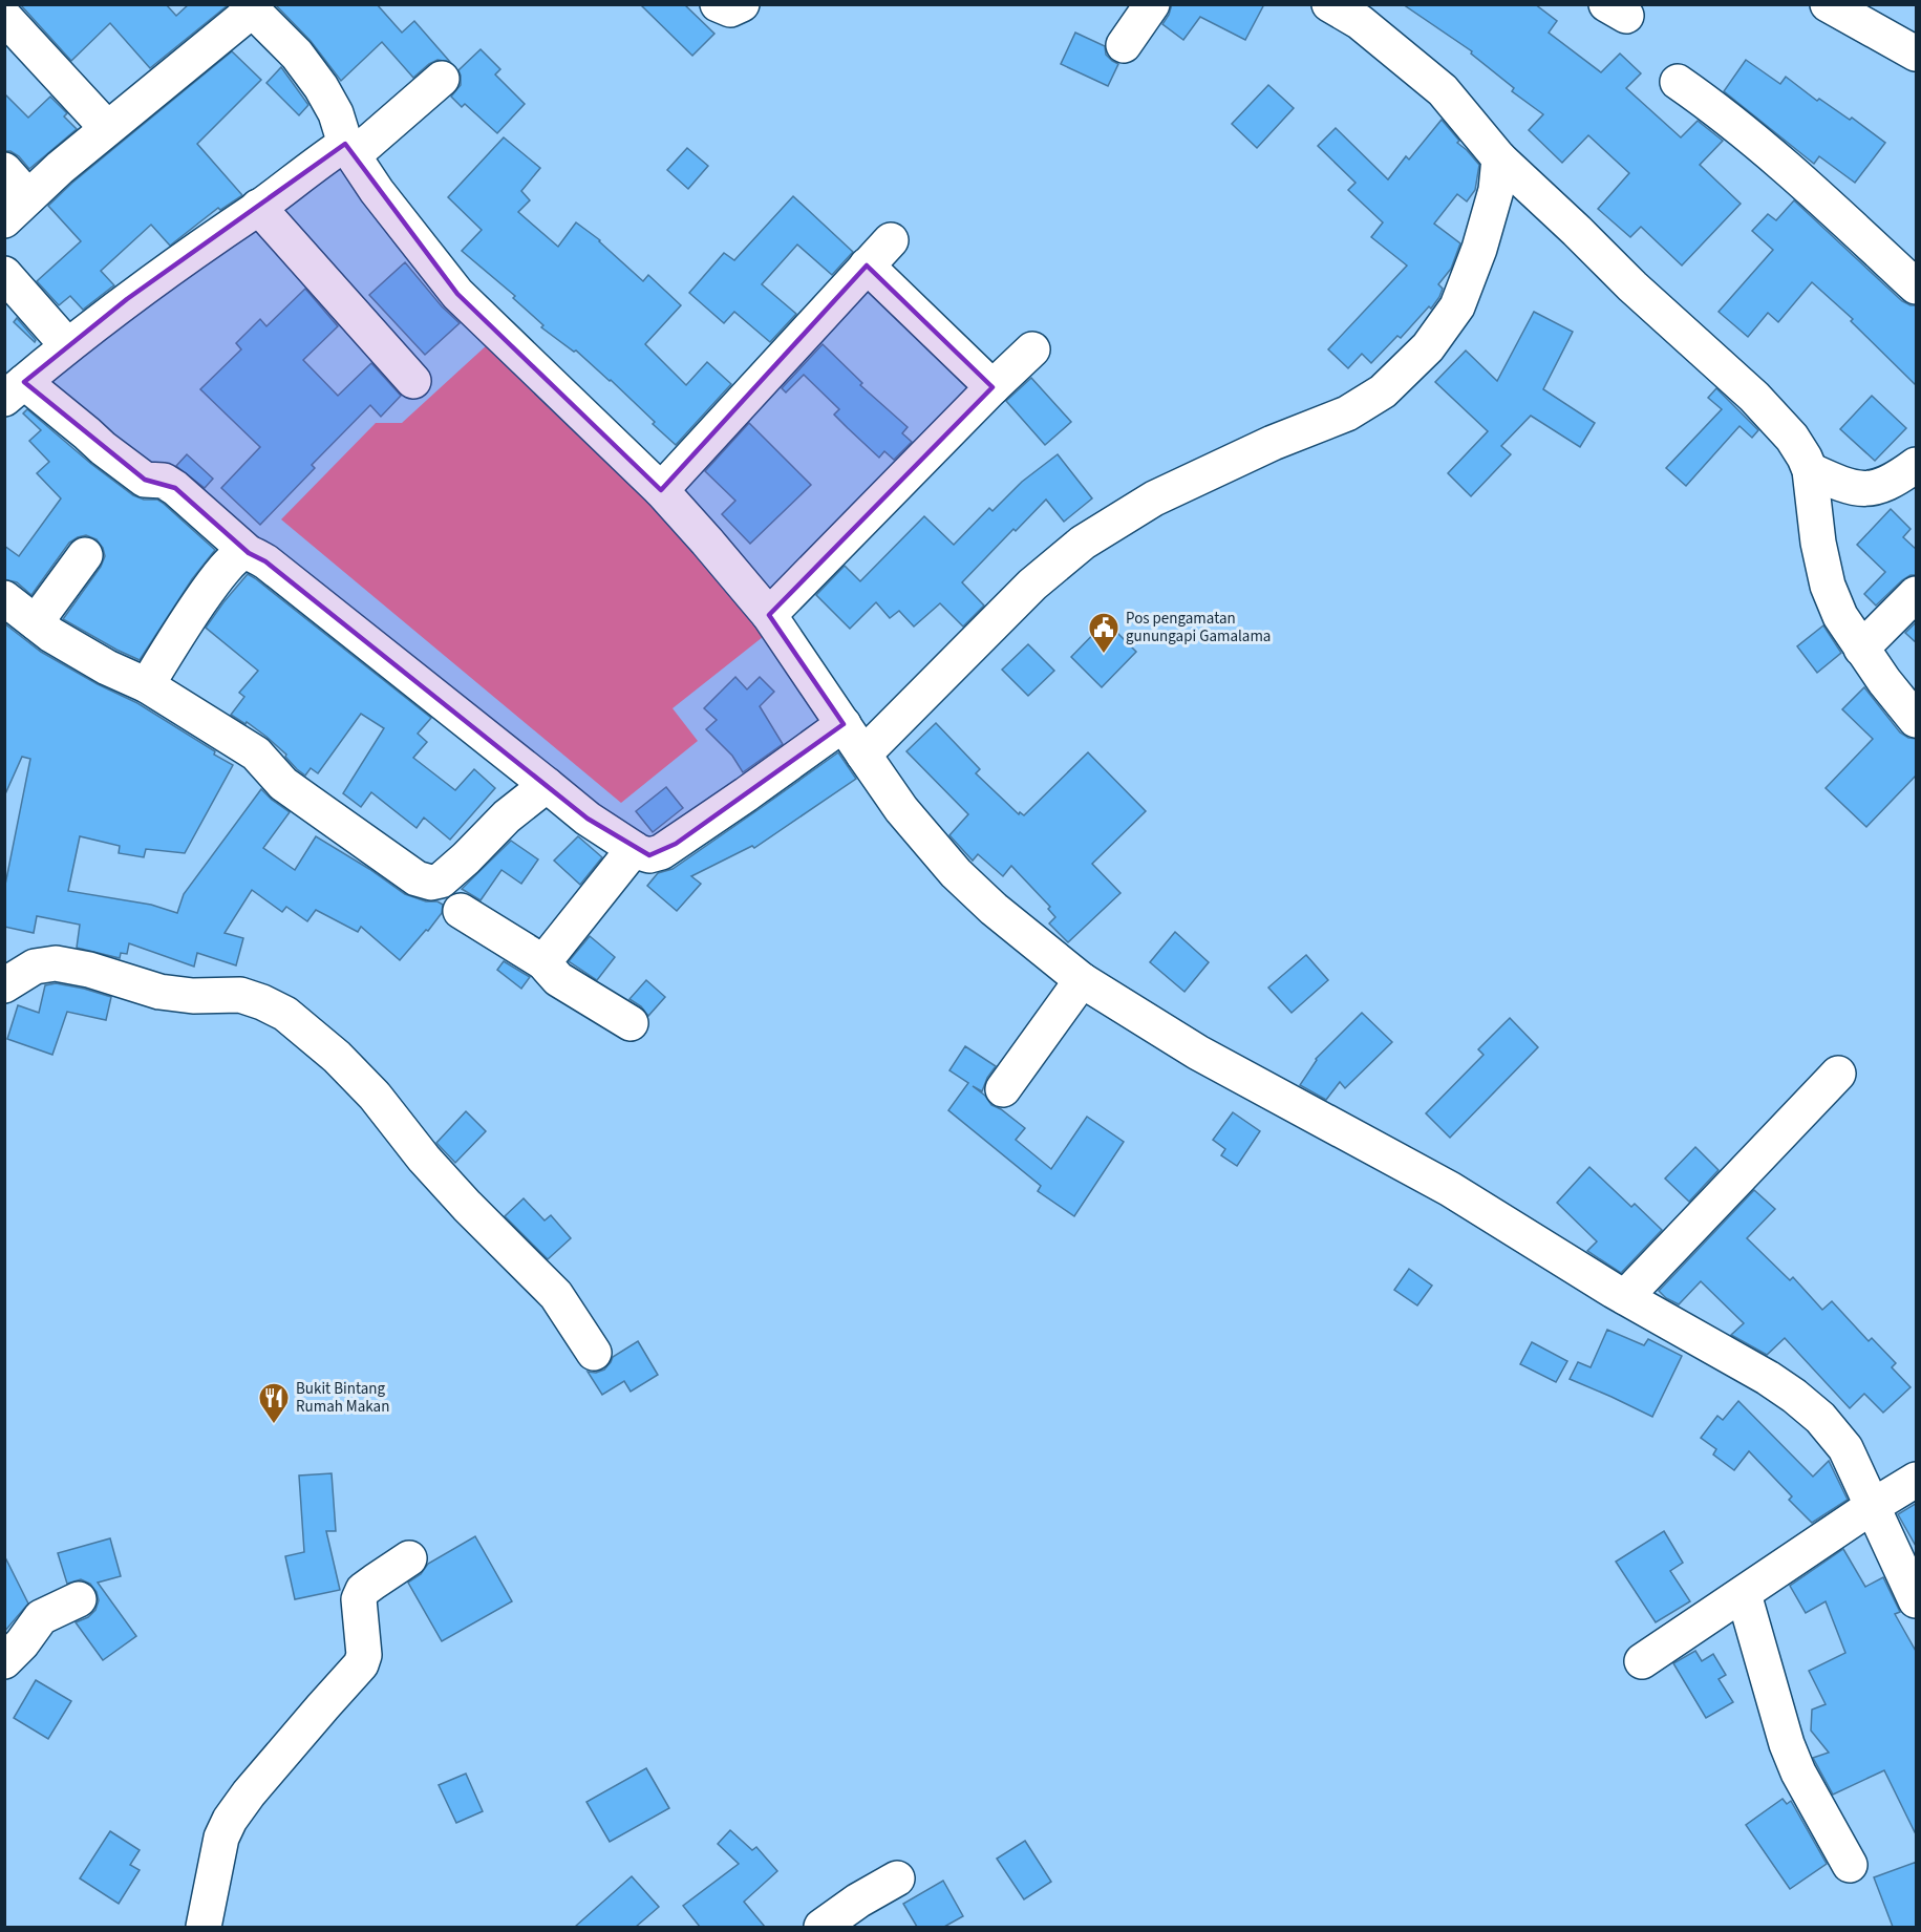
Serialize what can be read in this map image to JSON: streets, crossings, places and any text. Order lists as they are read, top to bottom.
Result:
{
  "places": {
    "public building": ["Pos pengamatan gunungapi Gamalama"],
    "restaurant": ["Bukit Bintang Rumah Makan"]
  }
}
